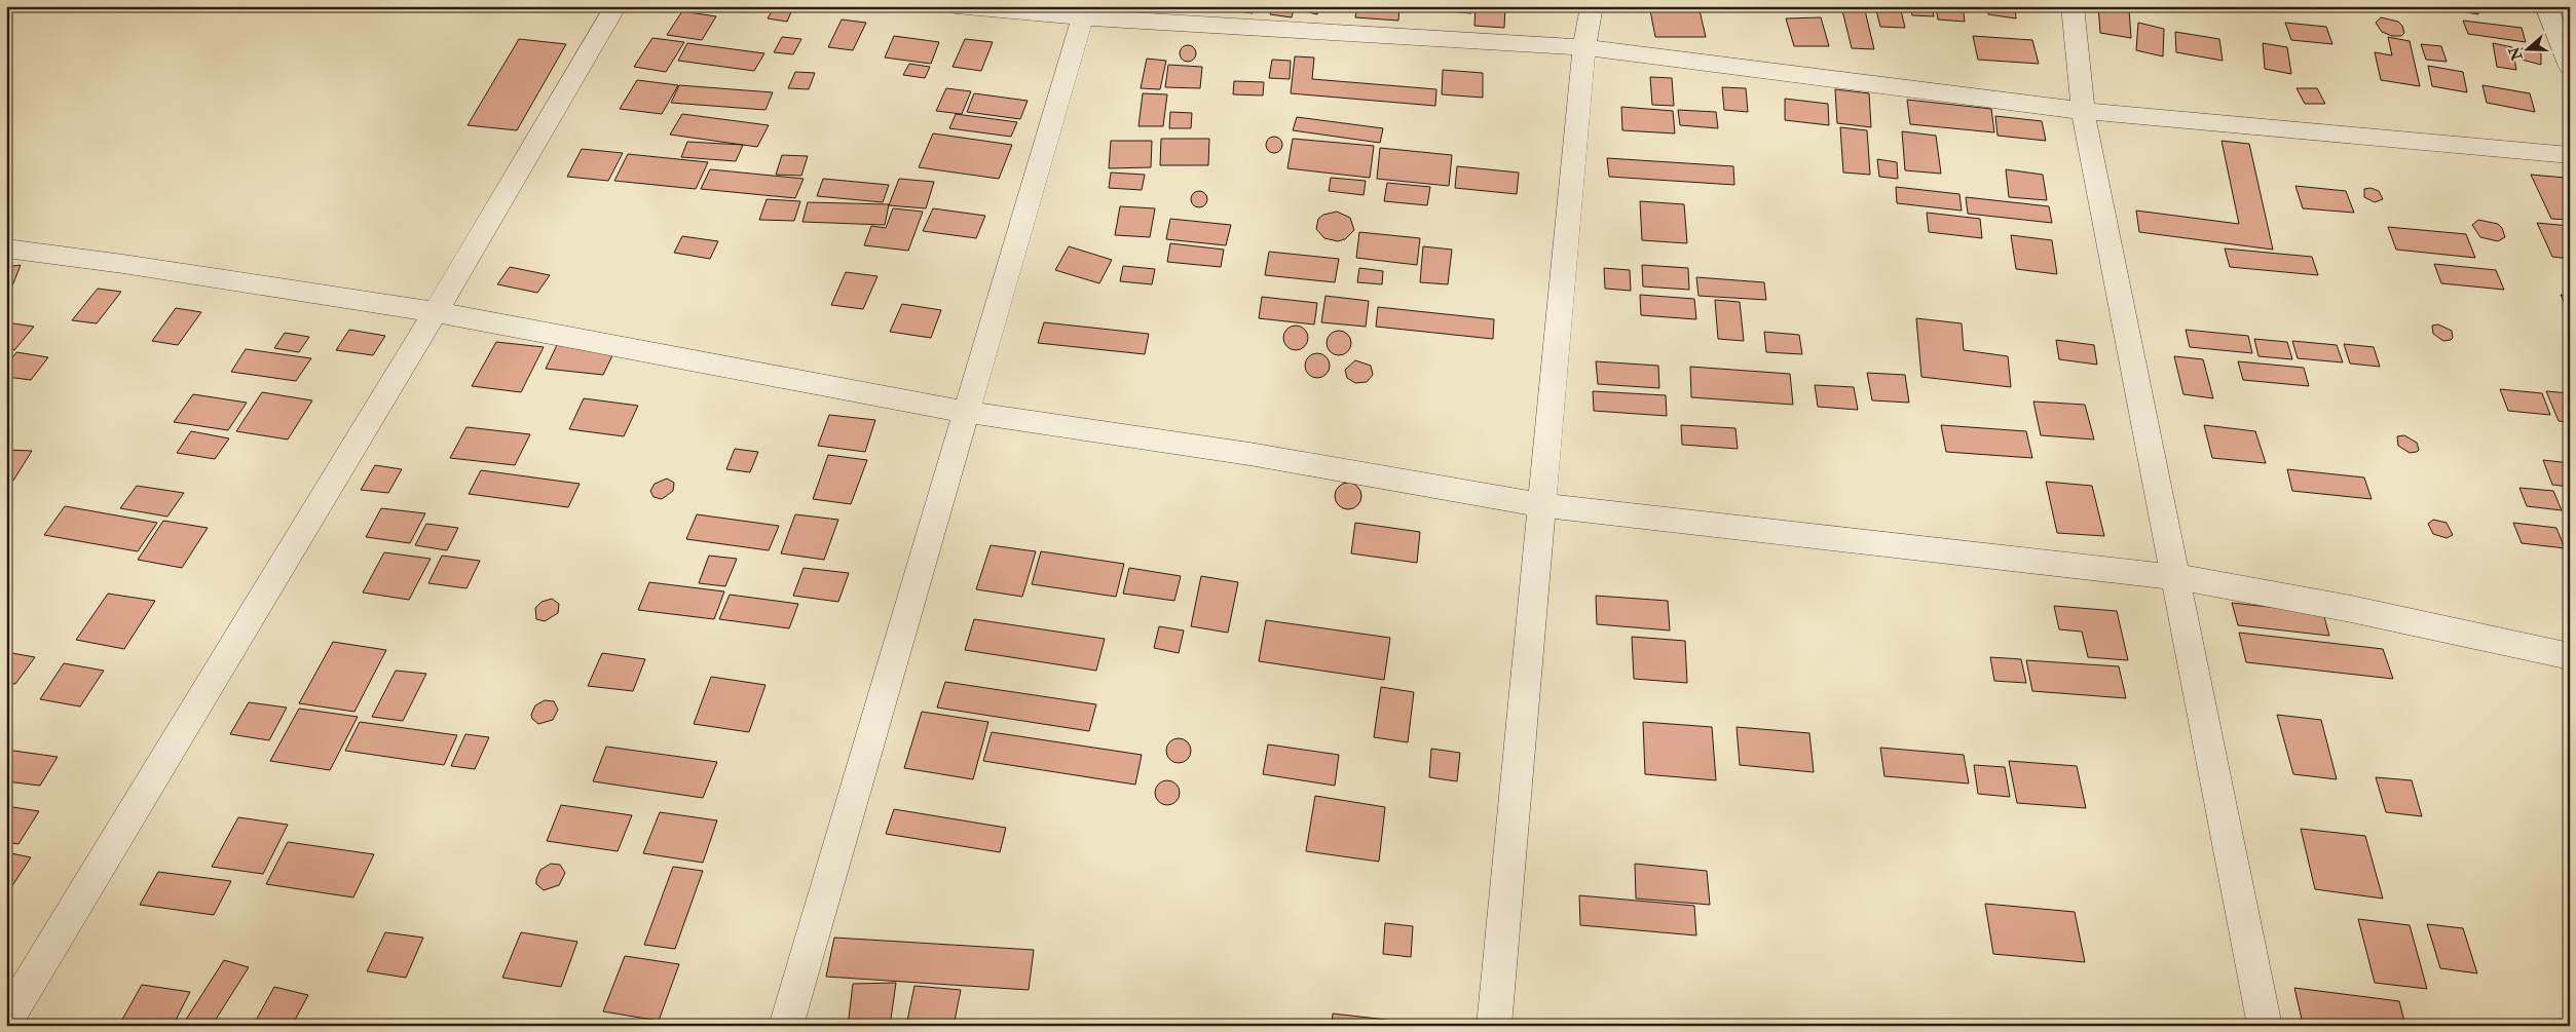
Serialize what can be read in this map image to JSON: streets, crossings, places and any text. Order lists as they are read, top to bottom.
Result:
{
  "north": "left"
}
